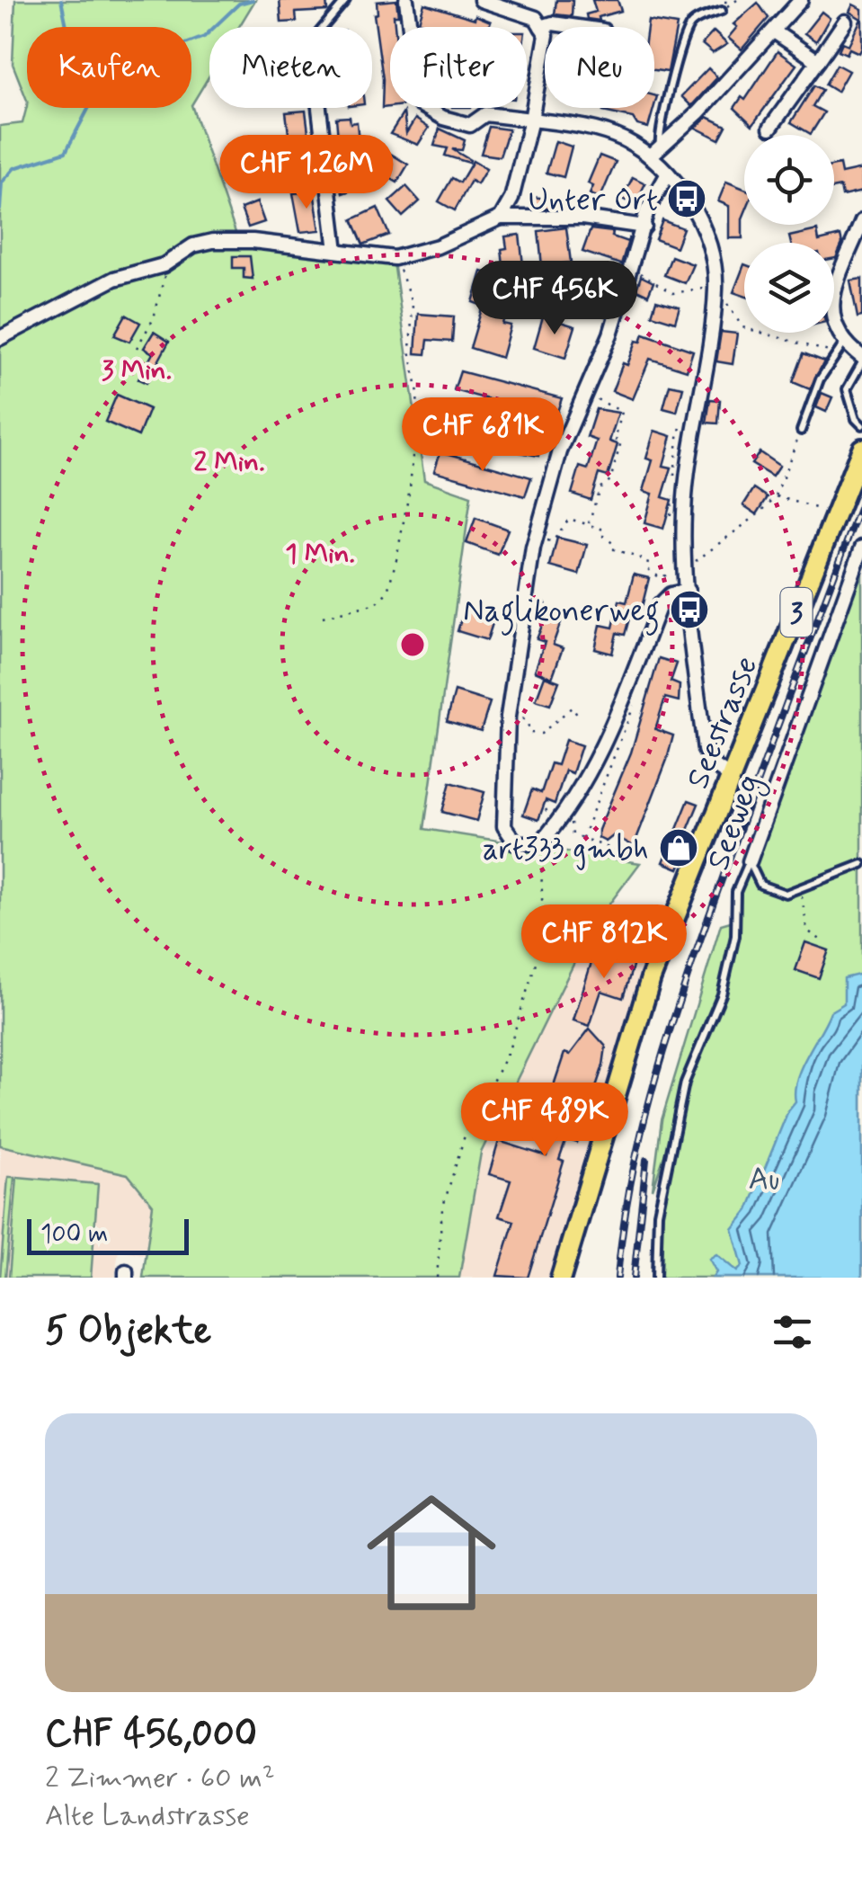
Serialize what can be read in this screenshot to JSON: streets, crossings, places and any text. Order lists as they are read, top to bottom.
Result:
{
  "streets": {
    "main road": ["3", "Seestrasse"],
    "street": ["Seeweg"]
  },
  "parks": ["Au"],
  "places": {
    "bus stop": ["Unter Ort", "Naglikonerweg"],
    "shop": ["art333 gmbh"]
  },
  "scale_bar": "100 m",
  "page": {
    "chip": [
      "Kaufen",
      "Mieten",
      "Filter",
      "Neu"
    ],
    "price": [
      "CHF 1.26M",
      "CHF 456K",
      "CHF 681K",
      "CHF 812K",
      "CHF 489K"
    ],
    "scale": "100 m",
    "heading": "5 Objekte",
    "list": [
      {
        "name": "CHF 456,000",
        "note": "2 Zimmer · 60 m² · Alte Landstrasse"
      }
    ]
  },
  "rings": ["3 Min.", "2 Min.", "1 Min."]
}
